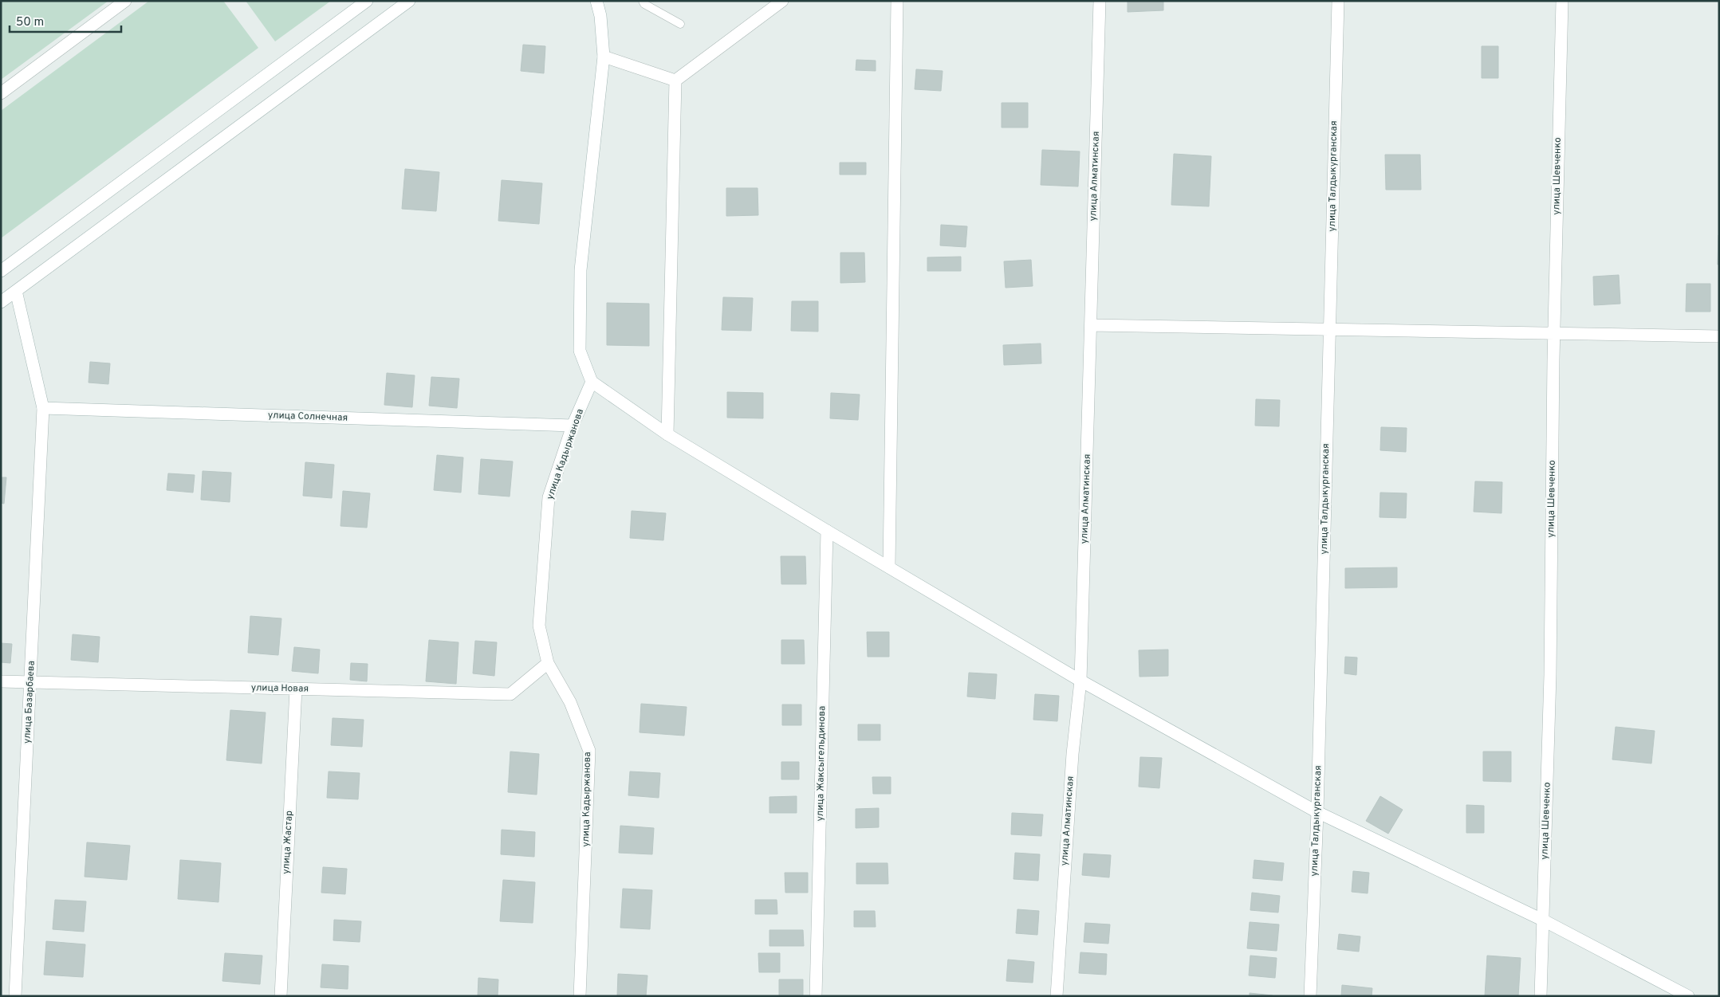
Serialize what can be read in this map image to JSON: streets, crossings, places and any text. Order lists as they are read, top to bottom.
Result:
{
  "streets": {
    "street": [
      "улица Алматинская",
      "улица Талдыкурганская",
      "улица Шевченко",
      "улица Солнечная",
      "улица Кадыржанова",
      "улица Новая",
      "улица Базарбаева",
      "улица Жаксыгельдинова",
      "улица Жастар"
    ]
  },
  "crossings": [
    ["улица Солнечная", "улица Кадыржанова"],
    ["улица Солнечная", "улица Базарбаева"],
    ["улица Кадыржанова", "улица Новая"],
    ["улица Новая", "улица Базарбаева"],
    ["улица Новая", "улица Жастар"]
  ],
  "scale_bar": "50 m"
}
